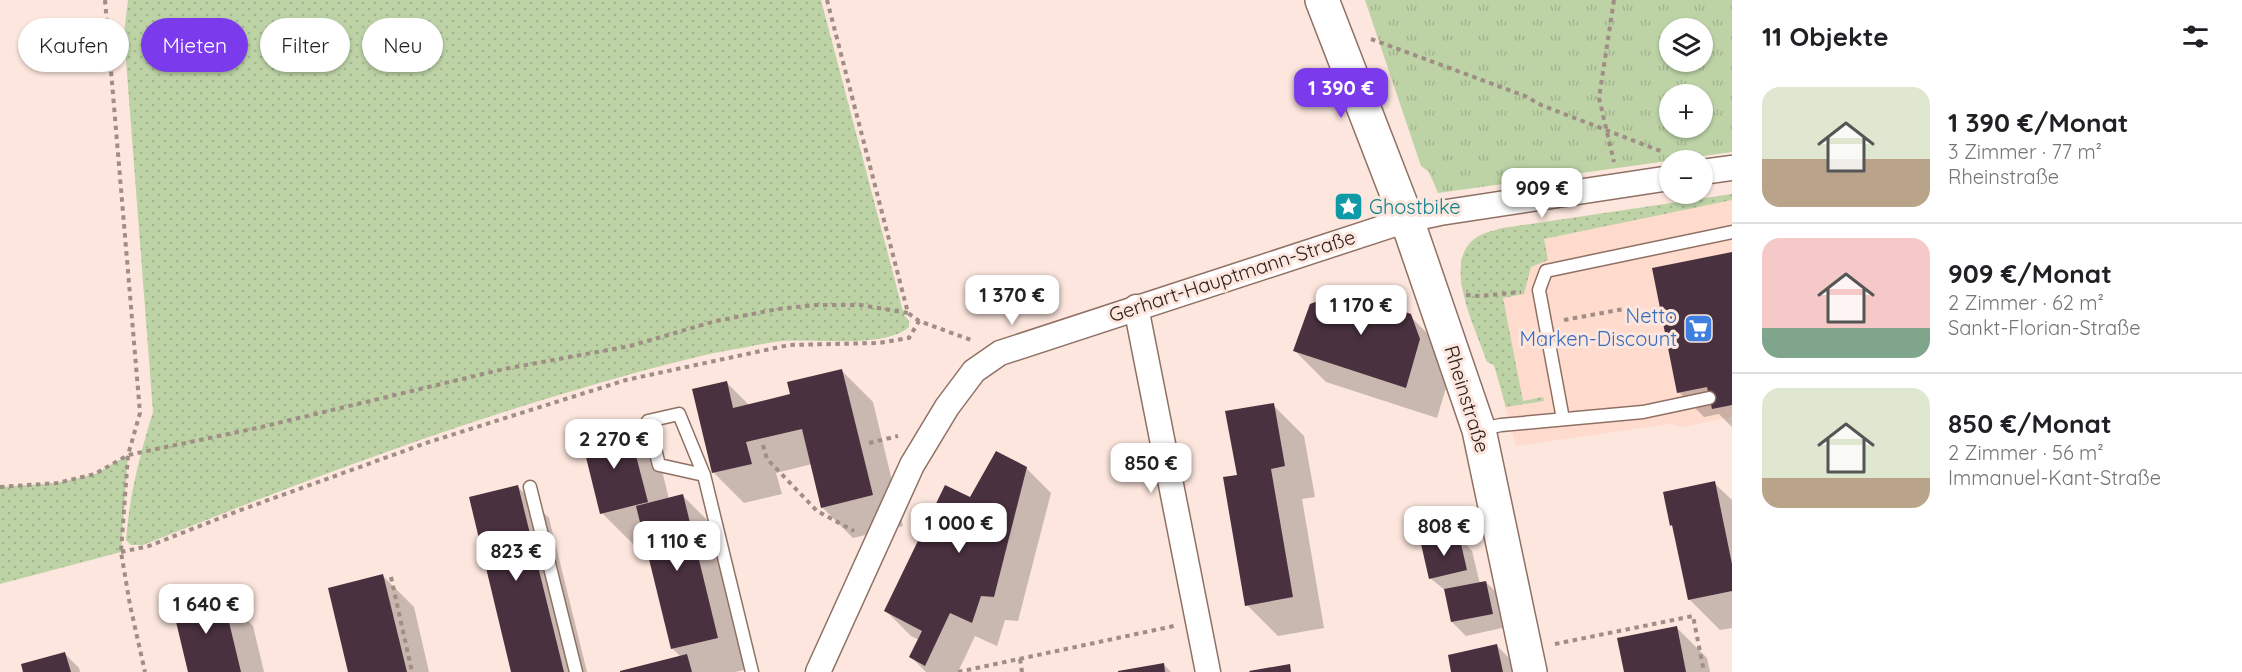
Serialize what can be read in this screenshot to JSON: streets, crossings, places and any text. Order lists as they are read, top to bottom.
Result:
{
  "streets": {
    "main road": ["Rheinstraße"],
    "street": ["Gerhart-Hauptmann-Straße"]
  },
  "crossings": [
    ["Gerhart-Hauptmann-Straße", "Rheinstraße"]
  ],
  "places": {
    "place": ["Ghostbike"],
    "supermarket": ["Netto Marken-Discount"]
  },
  "page": {
    "heading": "11 Objekte",
    "map_buttons": ["+", "−"],
    "chip": [
      "Kaufen",
      "Mieten",
      "Filter",
      "Neu"
    ],
    "price": [
      "1 390 €",
      "909 €",
      "1 370 €",
      "1 170 €",
      "2 270 €",
      "850 €",
      "1 000 €",
      "808 €",
      "1 110 €",
      "823 €",
      "1 640 €"
    ],
    "list": [
      {
        "name": "1 390 €/Monat",
        "note": "3 Zimmer · 77 m² · Rheinstraße"
      },
      {
        "name": "909 €/Monat",
        "note": "2 Zimmer · 62 m² · Sankt-Florian-Straße"
      },
      {
        "name": "850 €/Monat",
        "note": "2 Zimmer · 56 m² · Immanuel-Kant-Straße"
      }
    ]
  }
}
